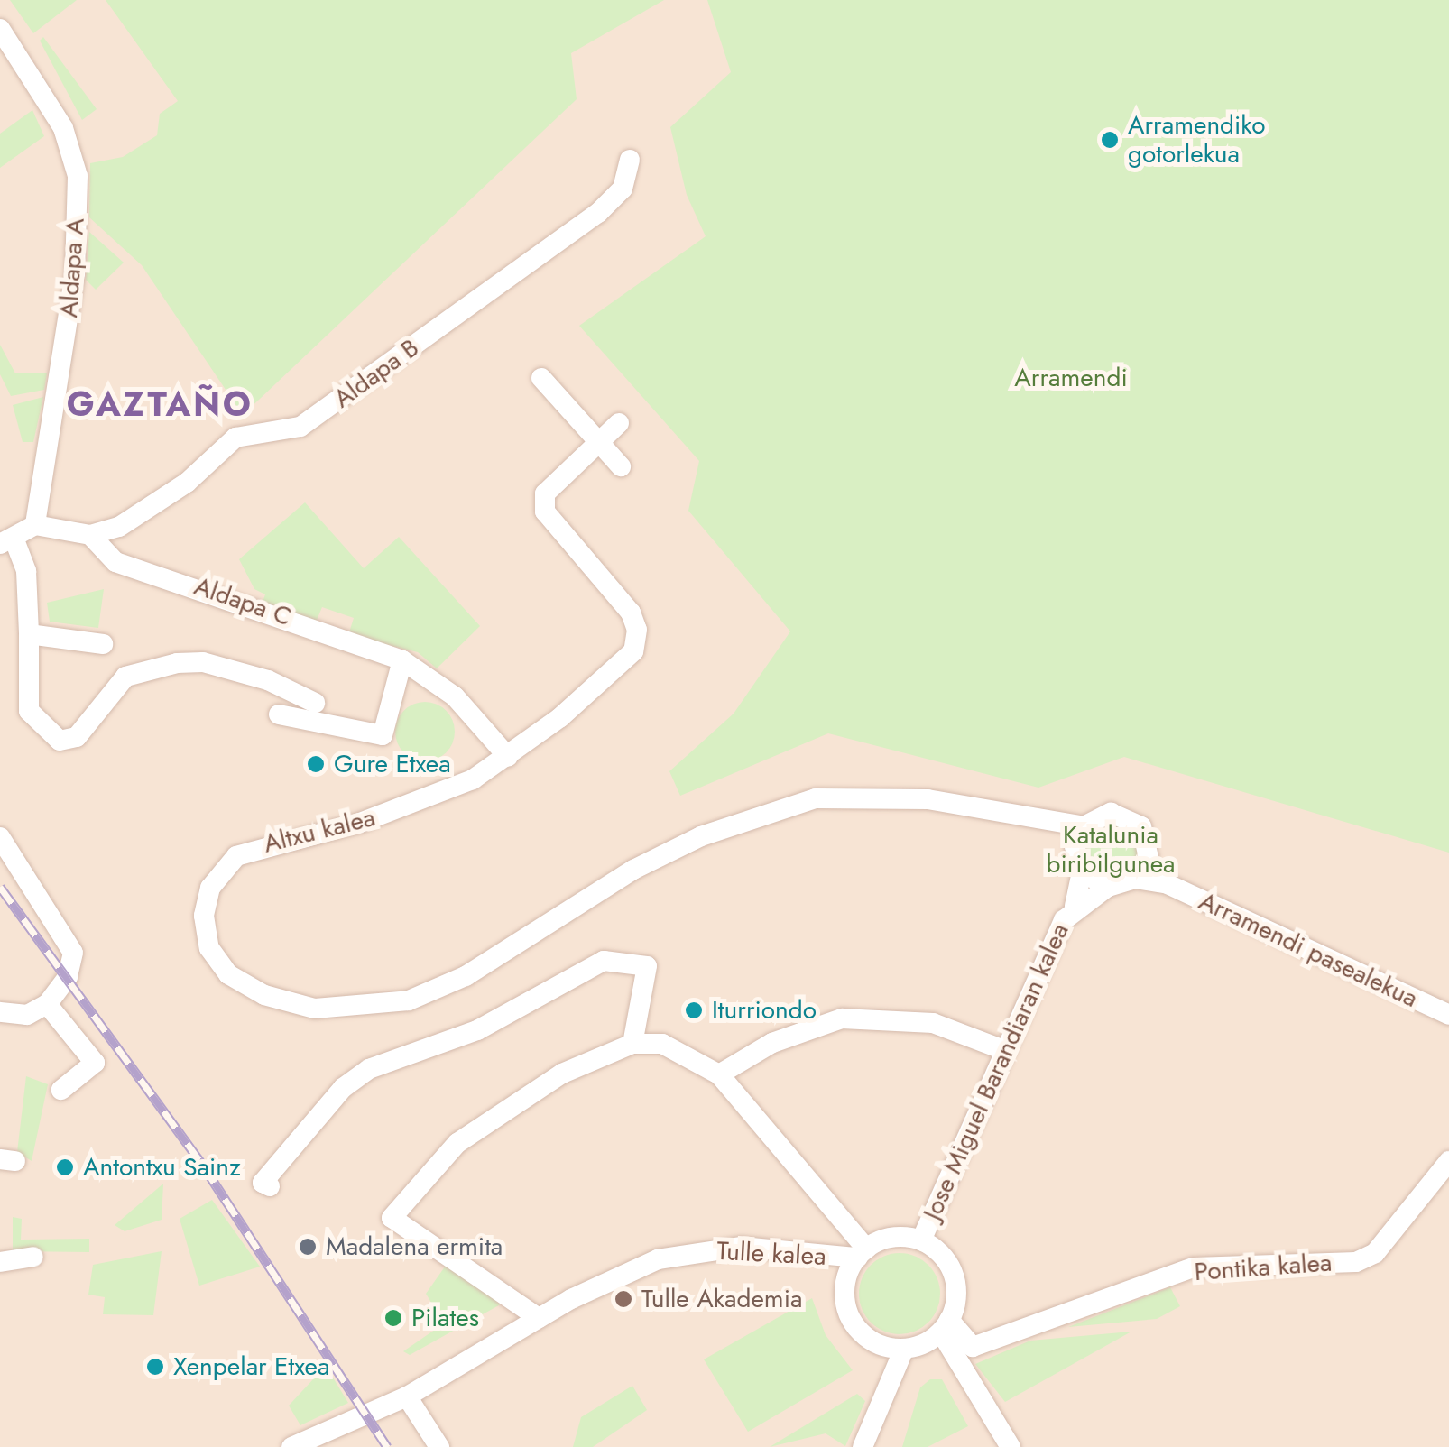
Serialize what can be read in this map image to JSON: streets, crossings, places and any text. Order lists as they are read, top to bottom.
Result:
{
  "streets": {
    "street": [
      "Aldapa A",
      "Aldapa B",
      "Aldapa C",
      "Altxu kalea",
      "Arramendi pasealekua",
      "Jose Miguel Barandiaran kalea",
      "Tulle kalea",
      "Pontika kalea"
    ]
  },
  "crossings": [
    ["Aldapa B", "Aldapa C"],
    ["Aldapa C", "Altxu kalea"],
    ["Jose Miguel Barandiaran kalea", "Tulle kalea"],
    ["Jose Miguel Barandiaran kalea", "Pontika kalea"],
    ["Tulle kalea", "Pontika kalea"]
  ],
  "districts": ["GAZTAÑO"],
  "parks": ["Arramendi", "Katalunia biribilgunea"],
  "places": [
    "Arramendiko gotorlekua",
    "Gure Etxea",
    "Iturriondo",
    "Antontxu Sainz",
    "Madalena ermita",
    "Tulle Akademia",
    "Pilates",
    "Xenpelar Etxea"
  ]
}
